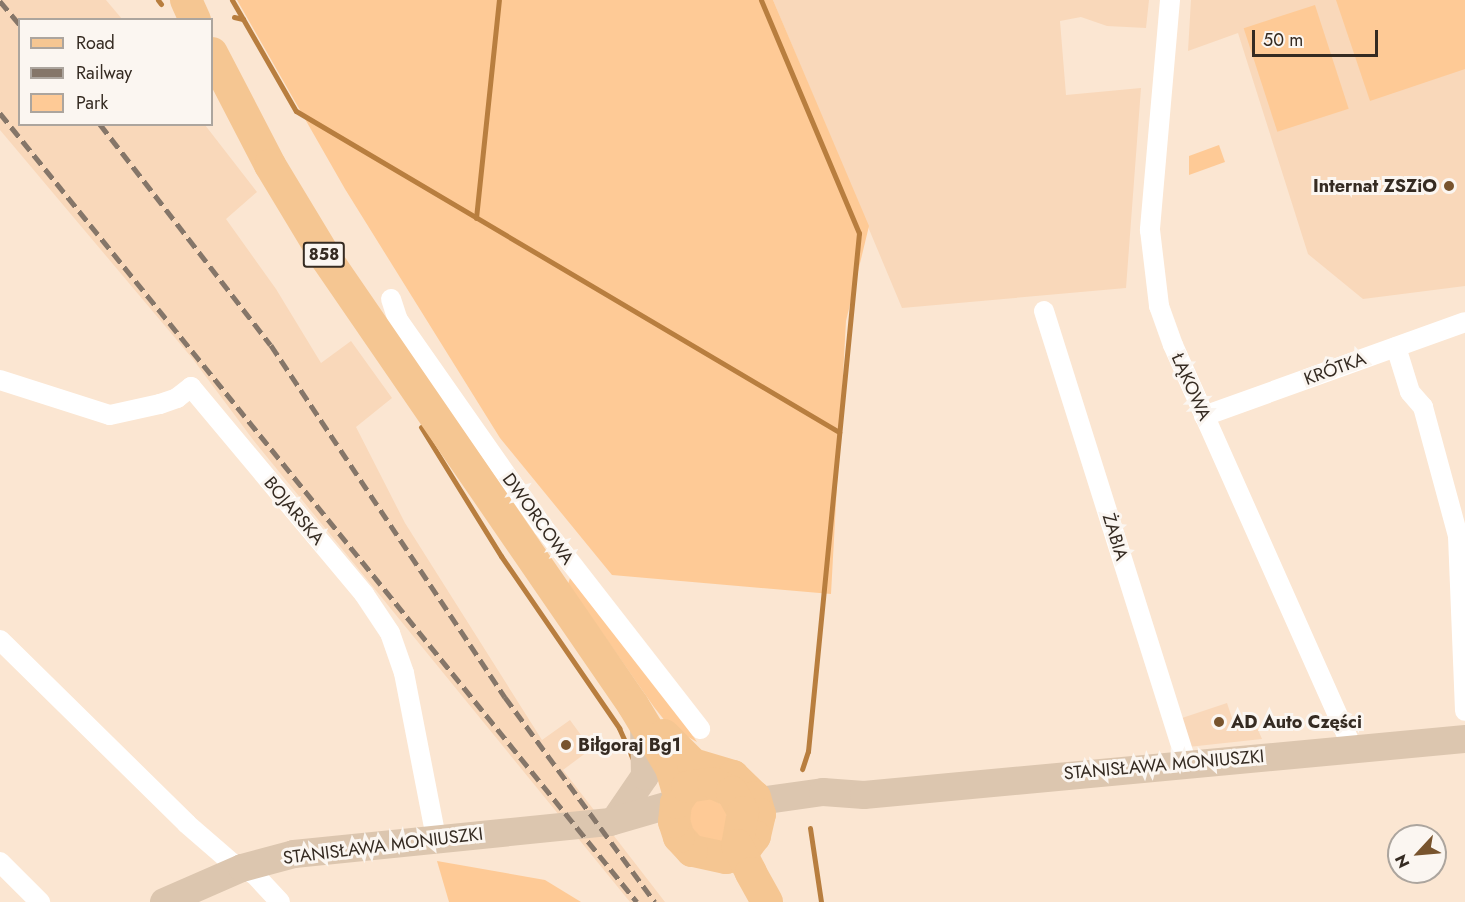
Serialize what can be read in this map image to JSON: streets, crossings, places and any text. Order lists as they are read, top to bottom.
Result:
{
  "streets": {
    "main road": ["858"],
    "street": [
      "KRÓTKA",
      "ŁĄKOWA",
      "BOJARSKA",
      "DWORCOWA",
      "ŻABIA",
      "STANISŁAWA MONIUSZKI"
    ]
  },
  "crossings": [
    ["858", "STANISŁAWA MONIUSZKI"],
    ["KRÓTKA", "ŁĄKOWA"],
    ["ŁĄKOWA", "STANISŁAWA MONIUSZKI"],
    ["BOJARSKA", "STANISŁAWA MONIUSZKI"],
    ["ŻABIA", "STANISŁAWA MONIUSZKI"]
  ],
  "places": ["Internat ZSZiO", "AD Auto Części", "Biłgoraj Bg1"],
  "legend": ["Road", "Railway", "Park"],
  "scale_bar": "50 m",
  "north": "bottom left"
}
